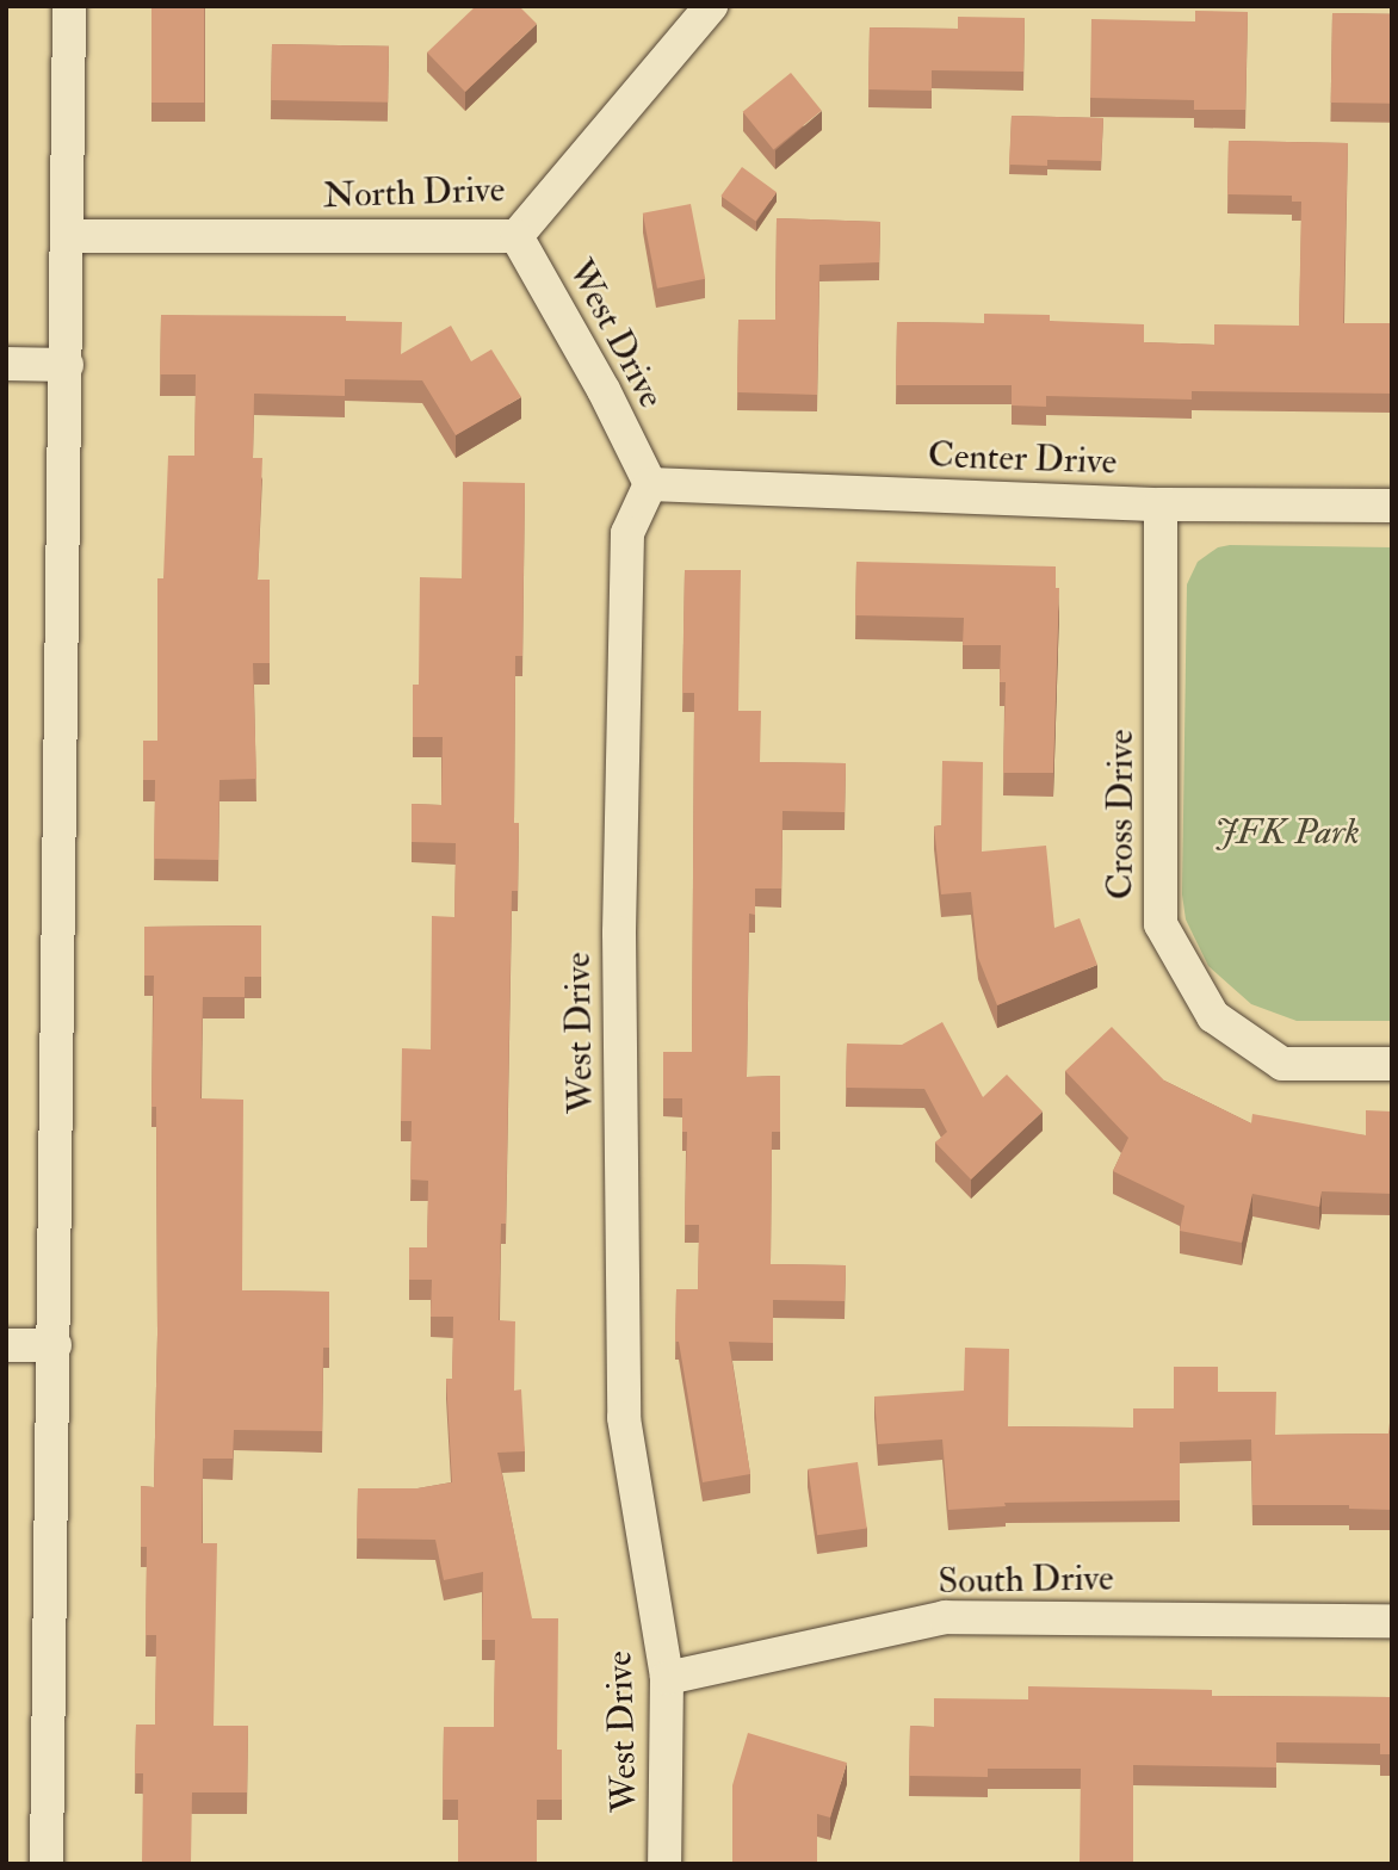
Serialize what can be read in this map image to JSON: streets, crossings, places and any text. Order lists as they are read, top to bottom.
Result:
{
  "streets": {
    "street": [
      "North Drive",
      "West Drive",
      "Center Drive",
      "Cross Drive",
      "South Drive"
    ]
  },
  "crossings": [
    ["North Drive", "West Drive"],
    ["West Drive", "Center Drive"],
    ["West Drive", "South Drive"],
    ["Center Drive", "Cross Drive"]
  ],
  "parks": ["JFK Park"]
}
